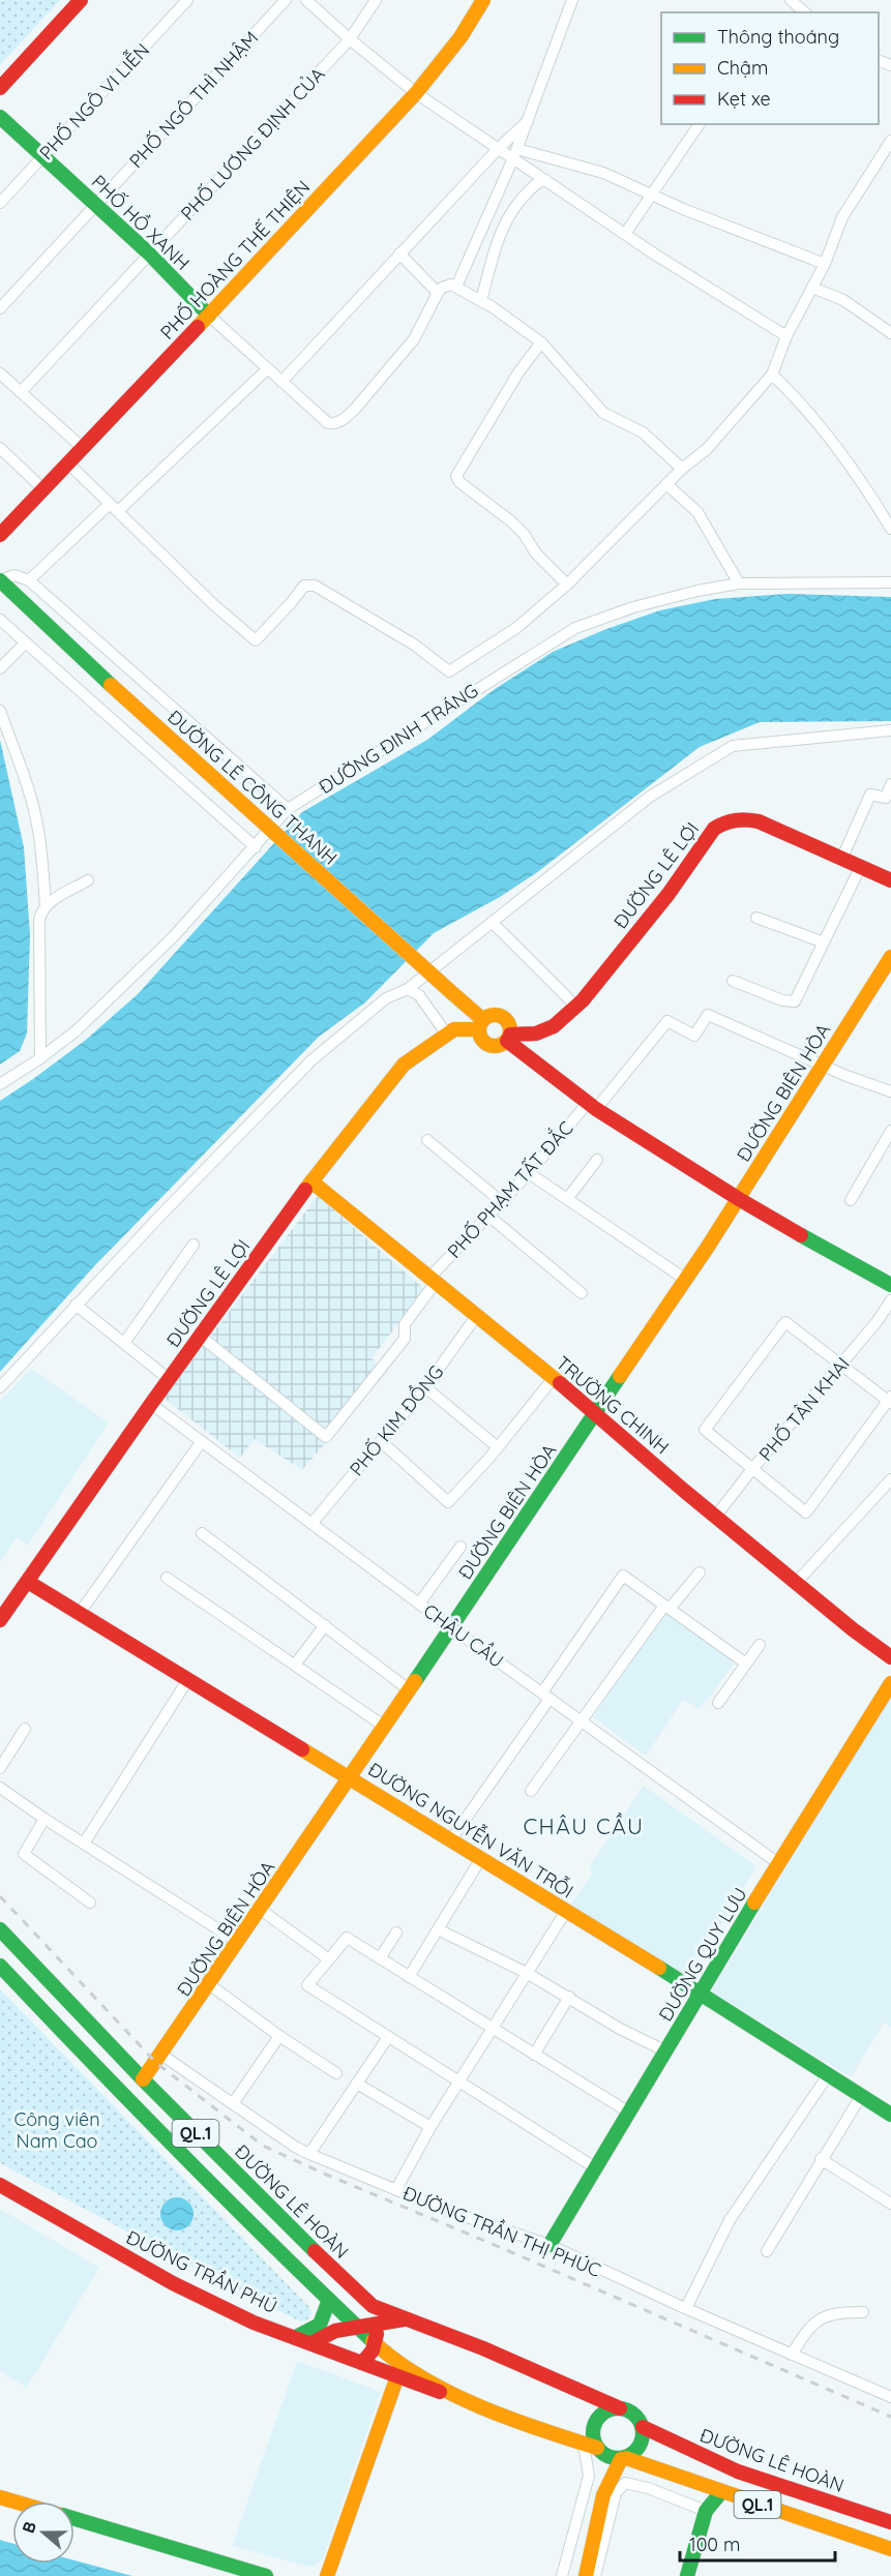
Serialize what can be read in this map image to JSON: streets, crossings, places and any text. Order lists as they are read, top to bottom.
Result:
{
  "streets": {
    "street": [
      "PHỐ NGÔ THÌ NHẬM",
      "PHỐ NGÔ VI LIỄN",
      "PHỐ LƯƠNG ĐỊNH CỦA",
      "PHỐ HỒ XANH",
      "PHỐ HOÀNG THẾ THIỆN",
      "ĐƯỜNG ĐINH TRÁNG",
      "ĐƯỜNG LÊ CÔNG THANH",
      "ĐƯỜNG LÊ LỢI",
      "ĐƯỜNG BIÊN HÒA",
      "PHỐ PHẠM TẤT ĐẮC",
      "TRƯỜNG CHINH",
      "PHỐ TÂN KHAI",
      "PHỐ KIM ĐỒNG",
      "CHÂU CẦU",
      "ĐƯỜNG NGUYỄN VĂN TRỖI",
      "ĐƯỜNG QUY LƯU",
      "QL.1",
      "ĐƯỜNG LÊ HOÀN",
      "ĐƯỜNG TRẦN THỊ PHÚC",
      "ĐƯỜNG TRẦN PHÚ"
    ]
  },
  "crossings": [
    ["PHỐ NGÔ THÌ NHẬM", "PHỐ HỒ XANH"],
    ["PHỐ NGÔ VI LIỄN", "PHỐ HỒ XANH"],
    ["PHỐ LƯƠNG ĐỊNH CỦA", "PHỐ HỒ XANH"],
    ["PHỐ HỒ XANH", "PHỐ HOÀNG THẾ THIỆN"],
    ["ĐƯỜNG LÊ CÔNG THANH", "ĐƯỜNG LÊ LỢI"],
    ["ĐƯỜNG LÊ LỢI", "PHỐ PHẠM TẤT ĐẮC"],
    ["ĐƯỜNG LÊ LỢI", "TRƯỜNG CHINH"],
    ["ĐƯỜNG LÊ LỢI", "CHÂU CẦU"],
    ["ĐƯỜNG LÊ LỢI", "ĐƯỜNG NGUYỄN VĂN TRỖI"],
    ["ĐƯỜNG BIÊN HÒA", "PHỐ PHẠM TẤT ĐẮC"],
    ["ĐƯỜNG BIÊN HÒA", "TRƯỜNG CHINH"],
    ["ĐƯỜNG BIÊN HÒA", "CHÂU CẦU"],
    ["ĐƯỜNG BIÊN HÒA", "ĐƯỜNG NGUYỄN VĂN TRỖI"],
    ["ĐƯỜNG BIÊN HÒA", "QL.1"],
    ["ĐƯỜNG BIÊN HÒA", "ĐƯỜNG LÊ HOÀN"],
    ["ĐƯỜNG BIÊN HÒA", "ĐƯỜNG TRẦN THỊ PHÚC"],
    ["PHỐ PHẠM TẤT ĐẮC", "TRƯỜNG CHINH"],
    ["TRƯỜNG CHINH", "PHỐ TÂN KHAI"],
    ["TRƯỜNG CHINH", "PHỐ KIM ĐỒNG"],
    ["PHỐ KIM ĐỒNG", "CHÂU CẦU"],
    ["CHÂU CẦU", "ĐƯỜNG QUY LƯU"],
    ["ĐƯỜNG NGUYỄN VĂN TRỖI", "ĐƯỜNG QUY LƯU"],
    ["ĐƯỜNG QUY LƯU", "ĐƯỜNG TRẦN THỊ PHÚC"],
    ["QL.1", "ĐƯỜNG LÊ HOÀN"],
    ["QL.1", "ĐƯỜNG TRẦN PHÚ"]
  ],
  "districts": ["CHÂU CẦU"],
  "parks": ["Công viên Nam Cao"],
  "legend": ["Thông thoáng", "Chậm", "Kẹt xe"],
  "scale_bar": "100 m",
  "north": "left"
}
